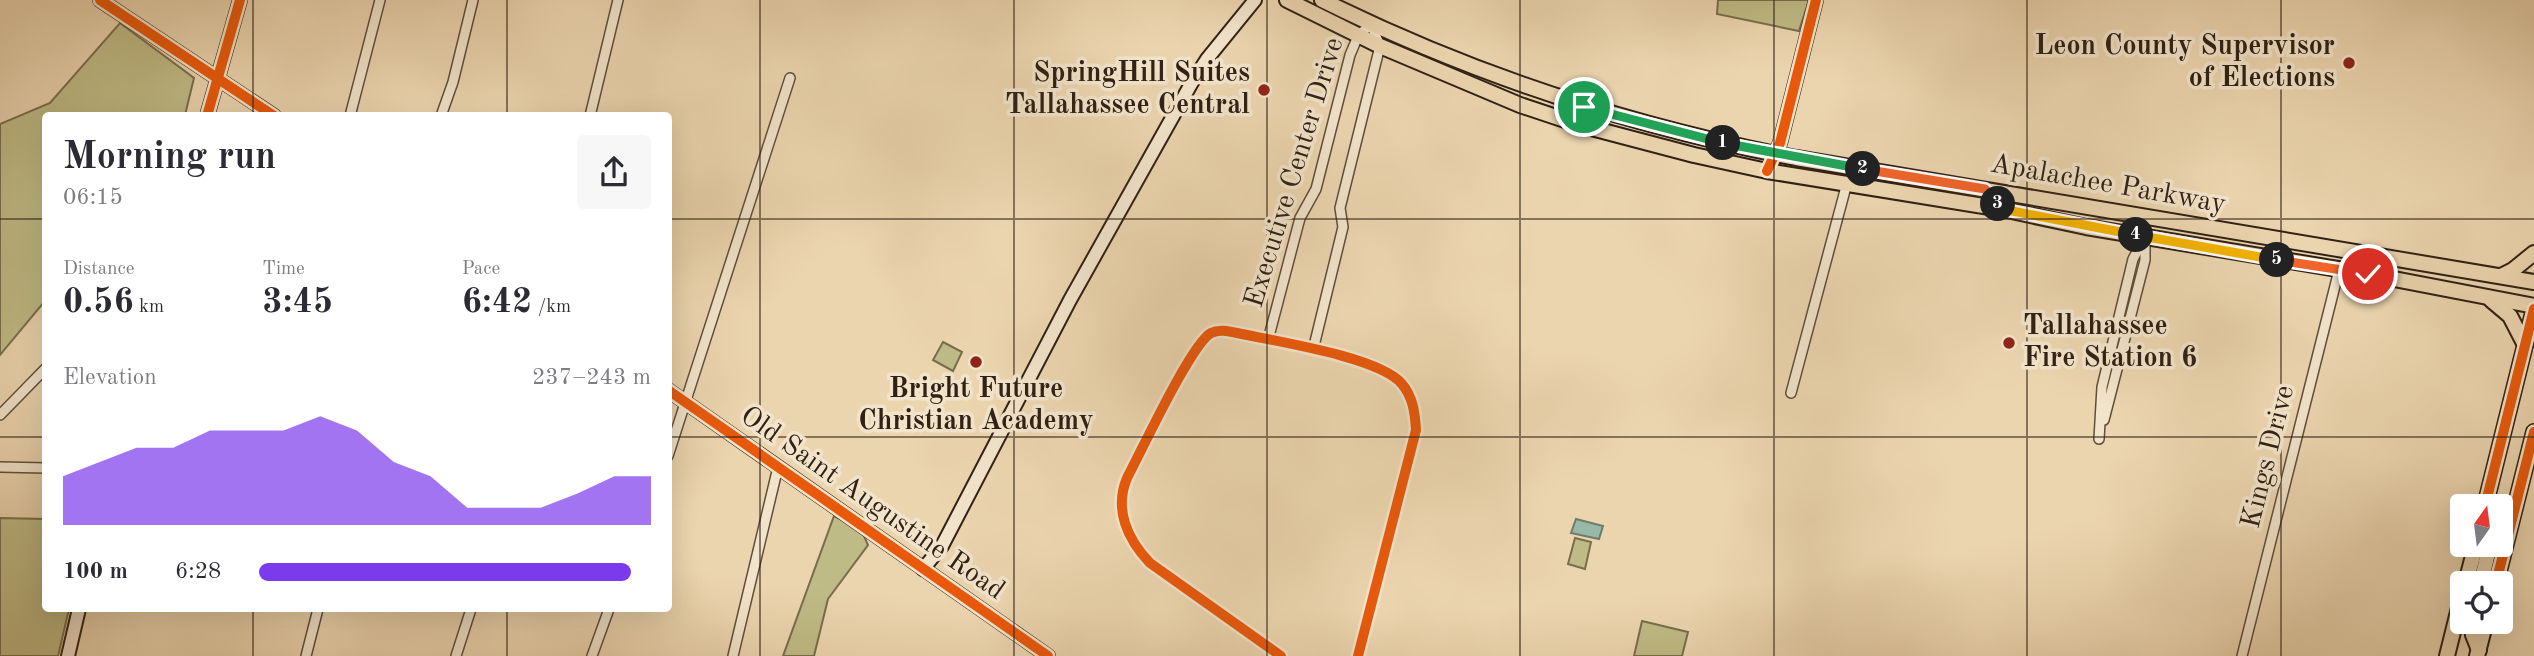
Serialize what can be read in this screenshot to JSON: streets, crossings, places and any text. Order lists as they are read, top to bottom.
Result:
{
  "streets": {
    "main road": ["Apalachee Parkway"],
    "street": ["Executive Center Drive", "Kings Drive", "Old Saint Augustine Road"]
  },
  "crossings": [
    ["Executive Center Drive", "Apalachee Parkway"],
    ["Apalachee Parkway", "Kings Drive"]
  ],
  "places": [
    "Leon County Supervisor of Elections",
    "SpringHill Suites Tallahassee Central",
    "Tallahassee Fire Station 6",
    "Bright Future Christian Academy"
  ],
  "north": "top",
  "page": {
    "heading": ["Morning run", "06:15"],
    "pins": [
      "1",
      "2",
      "3",
      "4",
      "5"
    ],
    "stats": [
      ["Distance", "0.56 km"],
      ["Time", "3:45"],
      ["Pace", "6:42 /km"]
    ],
    "chart": ["Elevation", "237–243 m"],
    "list": [
      {
        "name": "100 m",
        "note": "6:28"
      }
    ]
  }
}
